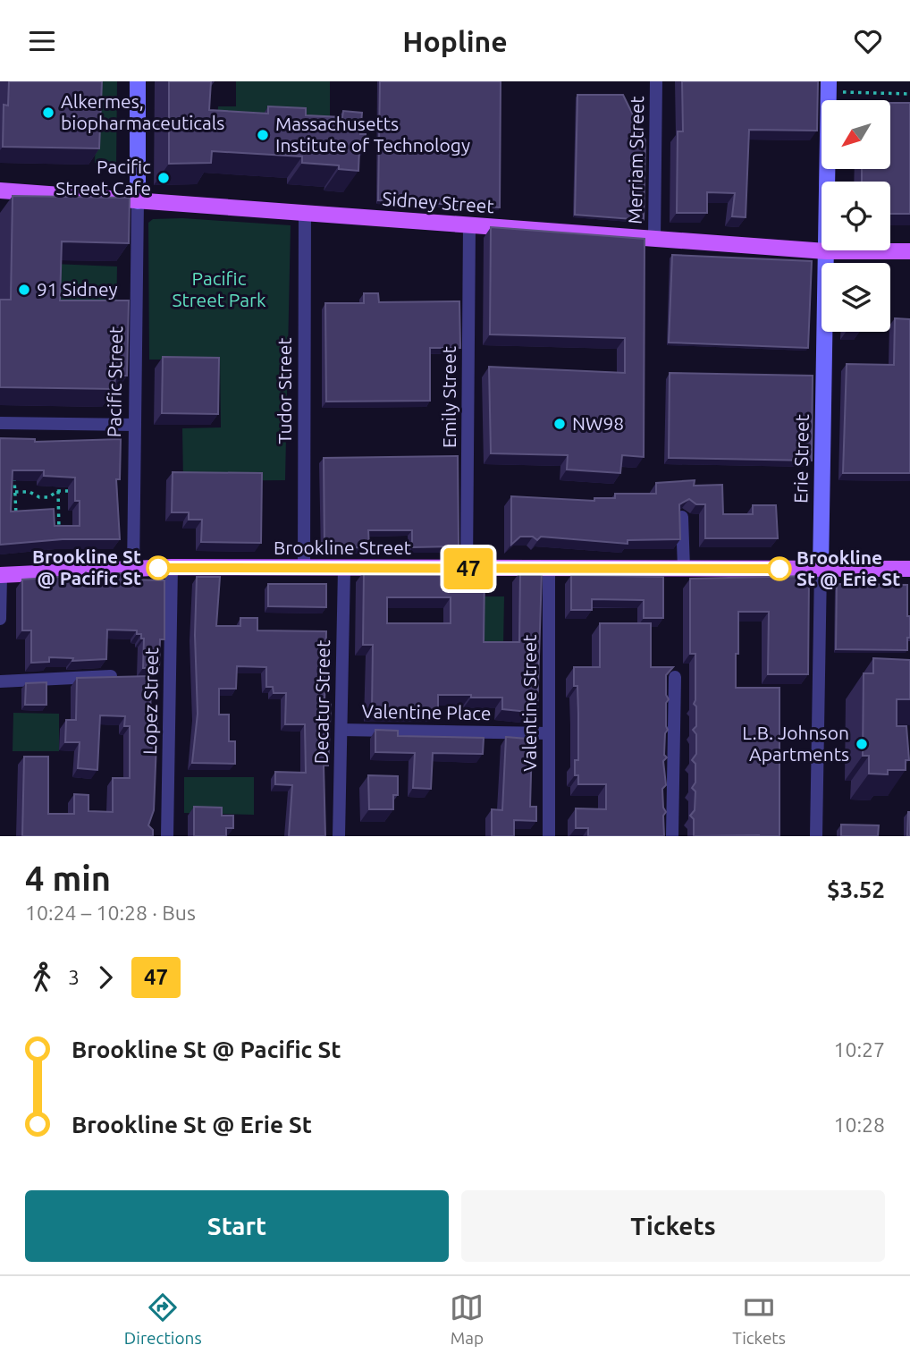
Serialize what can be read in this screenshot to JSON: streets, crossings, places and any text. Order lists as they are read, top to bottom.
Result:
{
  "streets": {
    "main road": [
      "Sidney Street",
      "Pacific Street",
      "Erie Street",
      "Brookline Street"
    ],
    "street": [
      "Merriam Street",
      "Tudor Street",
      "Emily Street",
      "Lopez Street",
      "Decatur Street",
      "Valentine Street",
      "Valentine Place"
    ]
  },
  "crossings": [
    ["Merriam Street", "Sidney Street"],
    ["Sidney Street", "Pacific Street"],
    ["Sidney Street", "Tudor Street"],
    ["Sidney Street", "Emily Street"],
    ["Sidney Street", "Erie Street"],
    ["Pacific Street", "Brookline Street"],
    ["Tudor Street", "Brookline Street"],
    ["Emily Street", "Brookline Street"],
    ["Erie Street", "Brookline Street"],
    ["Brookline Street", "Lopez Street"],
    ["Brookline Street", "Decatur Street"],
    ["Brookline Street", "Valentine Street"],
    ["Decatur Street", "Valentine Place"],
    ["Valentine Street", "Valentine Place"]
  ],
  "parks": ["Pacific Street Park"],
  "places": [
    "Alkermes, biopharmaceuticals",
    "Massachusetts Institute of Technology",
    "Pacific Street Cafe",
    "91 Sidney",
    "NW98",
    "Brookline St @ Pacific St",
    "Brookline St @ Erie St",
    "L.B. Johnson Apartments"
  ],
  "lines": ["bus line 47"],
  "north": "bottom left",
  "page": {
    "header": "Hopline",
    "on_map": "47",
    "heading": ["4 min", "10:24 – 10:28 · Bus", "$3.52"],
    "legs": ["3", "47"],
    "list": [
      {
        "name": "Brookline St @ Pacific St",
        "value": "10:27"
      },
      {
        "name": "Brookline St @ Erie St",
        "value": "10:28"
      }
    ],
    "buttons": ["Start", "Tickets"],
    "tabs": ["Directions", "Map", "Tickets"]
  }
}
